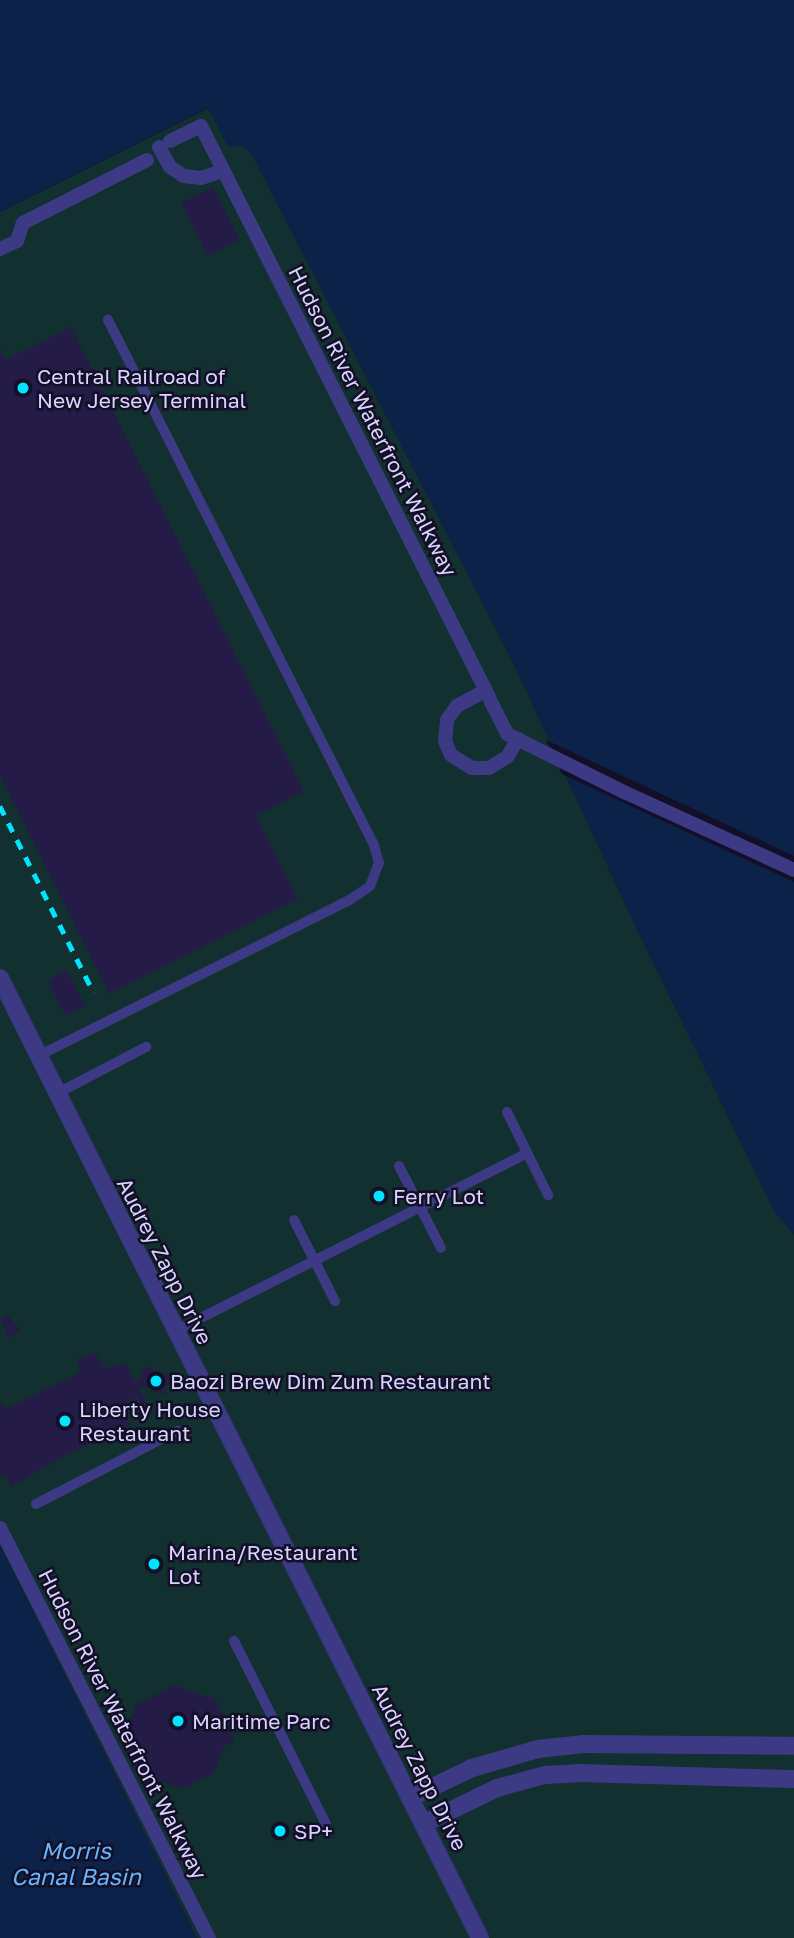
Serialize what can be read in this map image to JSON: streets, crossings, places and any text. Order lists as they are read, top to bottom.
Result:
{
  "streets": {
    "street": ["Hudson River Waterfront Walkway", "Audrey Zapp Drive"]
  },
  "water": ["Morris Canal Basin"],
  "places": [
    "Central Railroad of New Jersey Terminal",
    "Ferry Lot",
    "Baozi Brew Dim Zum Restaurant",
    "Liberty House Restaurant",
    "Marina/Restaurant Lot",
    "Maritime Parc",
    "SP+"
  ]
}
